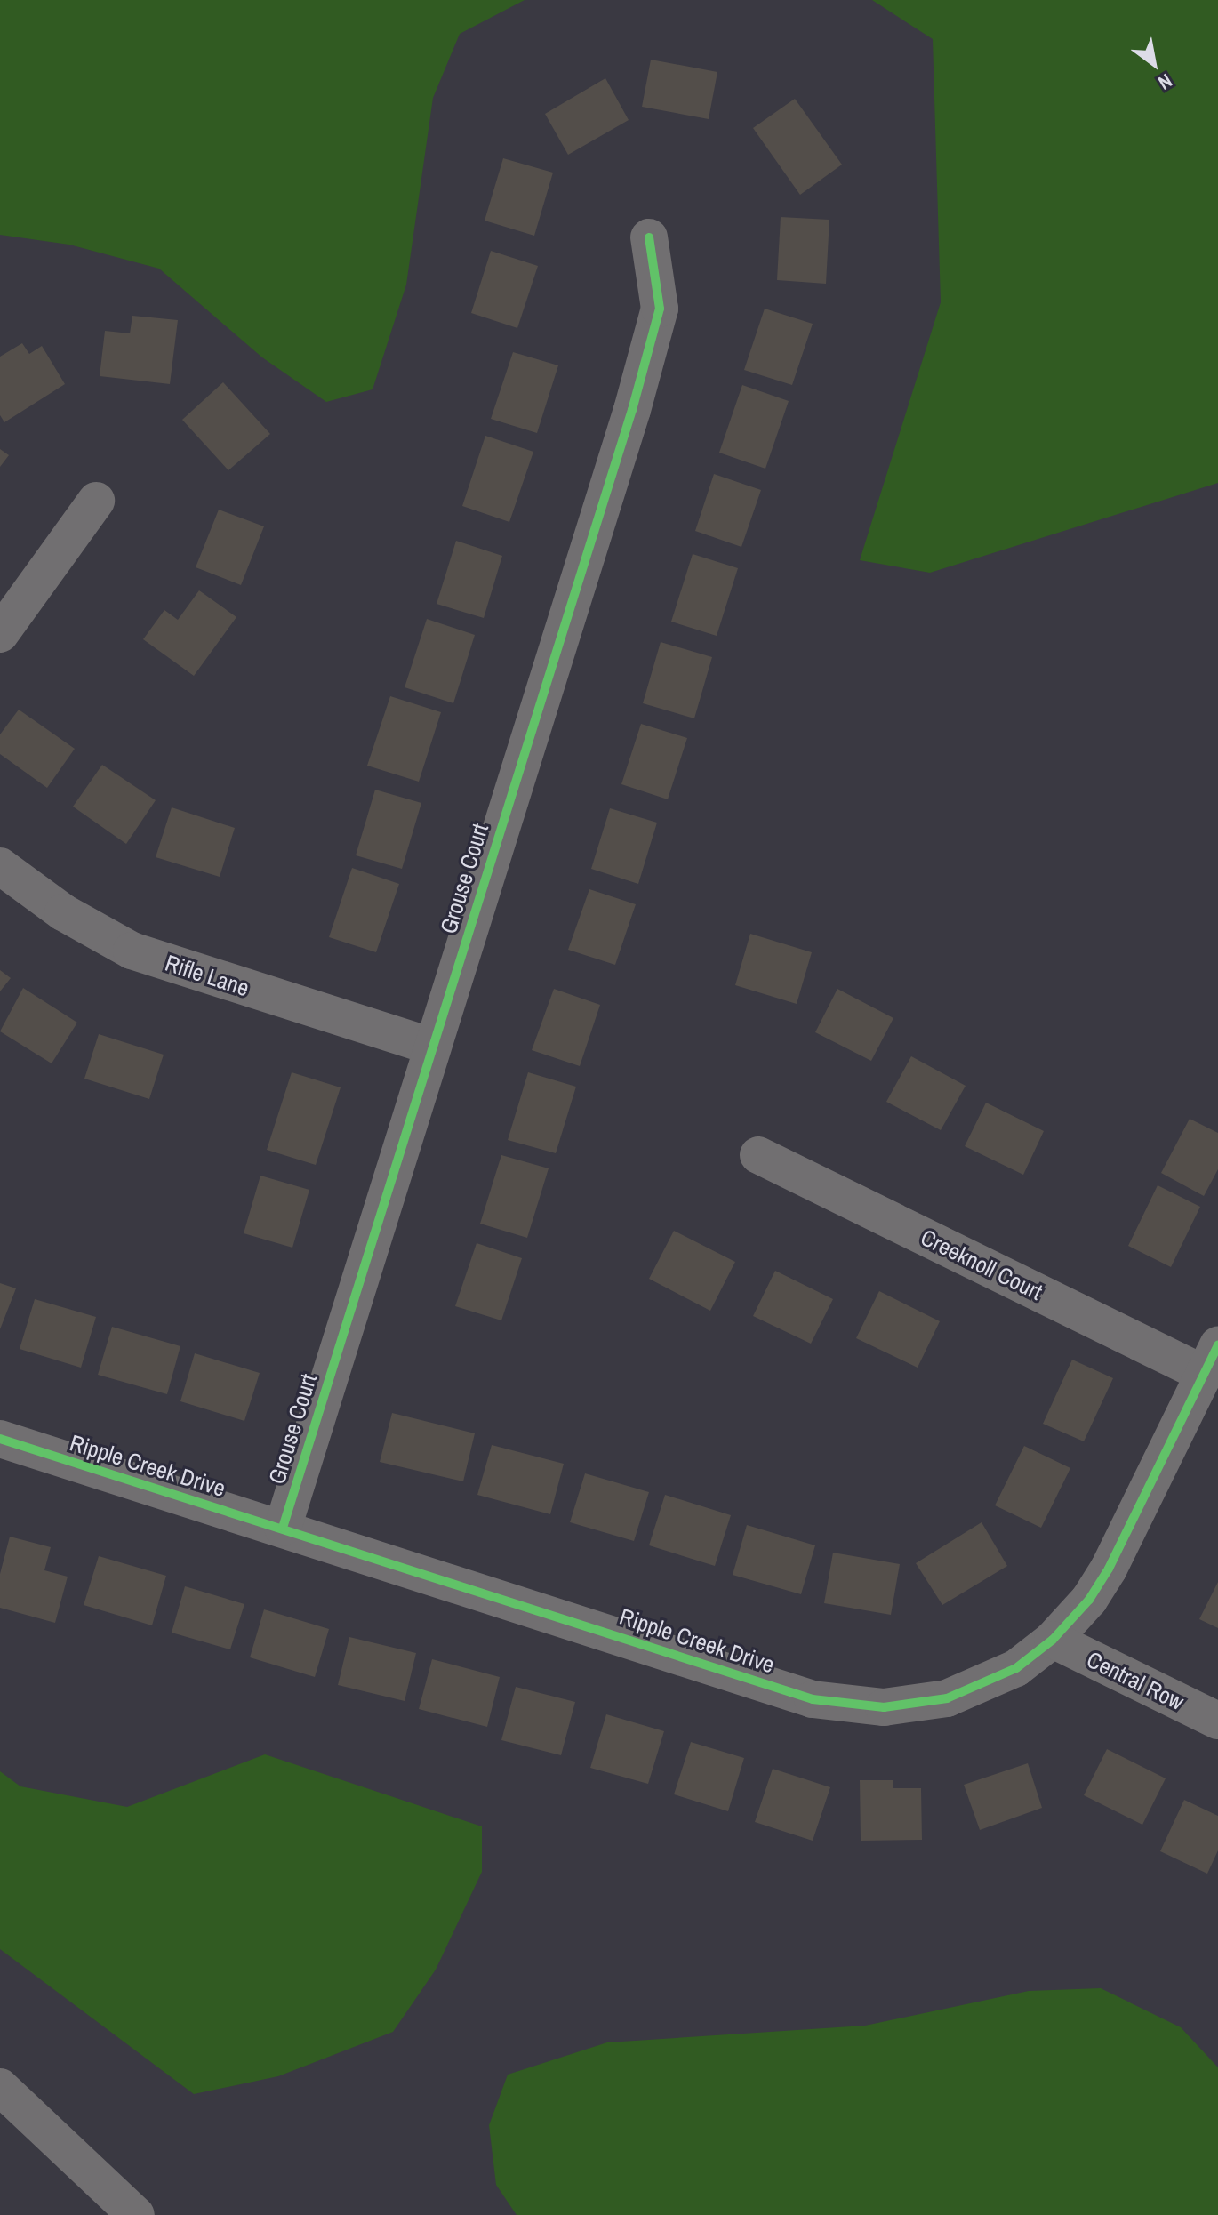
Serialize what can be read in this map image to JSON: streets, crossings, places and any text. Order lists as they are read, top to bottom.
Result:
{
  "streets": {
    "street": [
      "Grouse Court",
      "Rifle Lane",
      "Creeknoll Court",
      "Ripple Creek Drive",
      "Central Row"
    ]
  },
  "crossings": [
    ["Grouse Court", "Rifle Lane"],
    ["Grouse Court", "Ripple Creek Drive"],
    ["Creeknoll Court", "Ripple Creek Drive"],
    ["Ripple Creek Drive", "Central Row"]
  ],
  "north": "bottom right"
}
